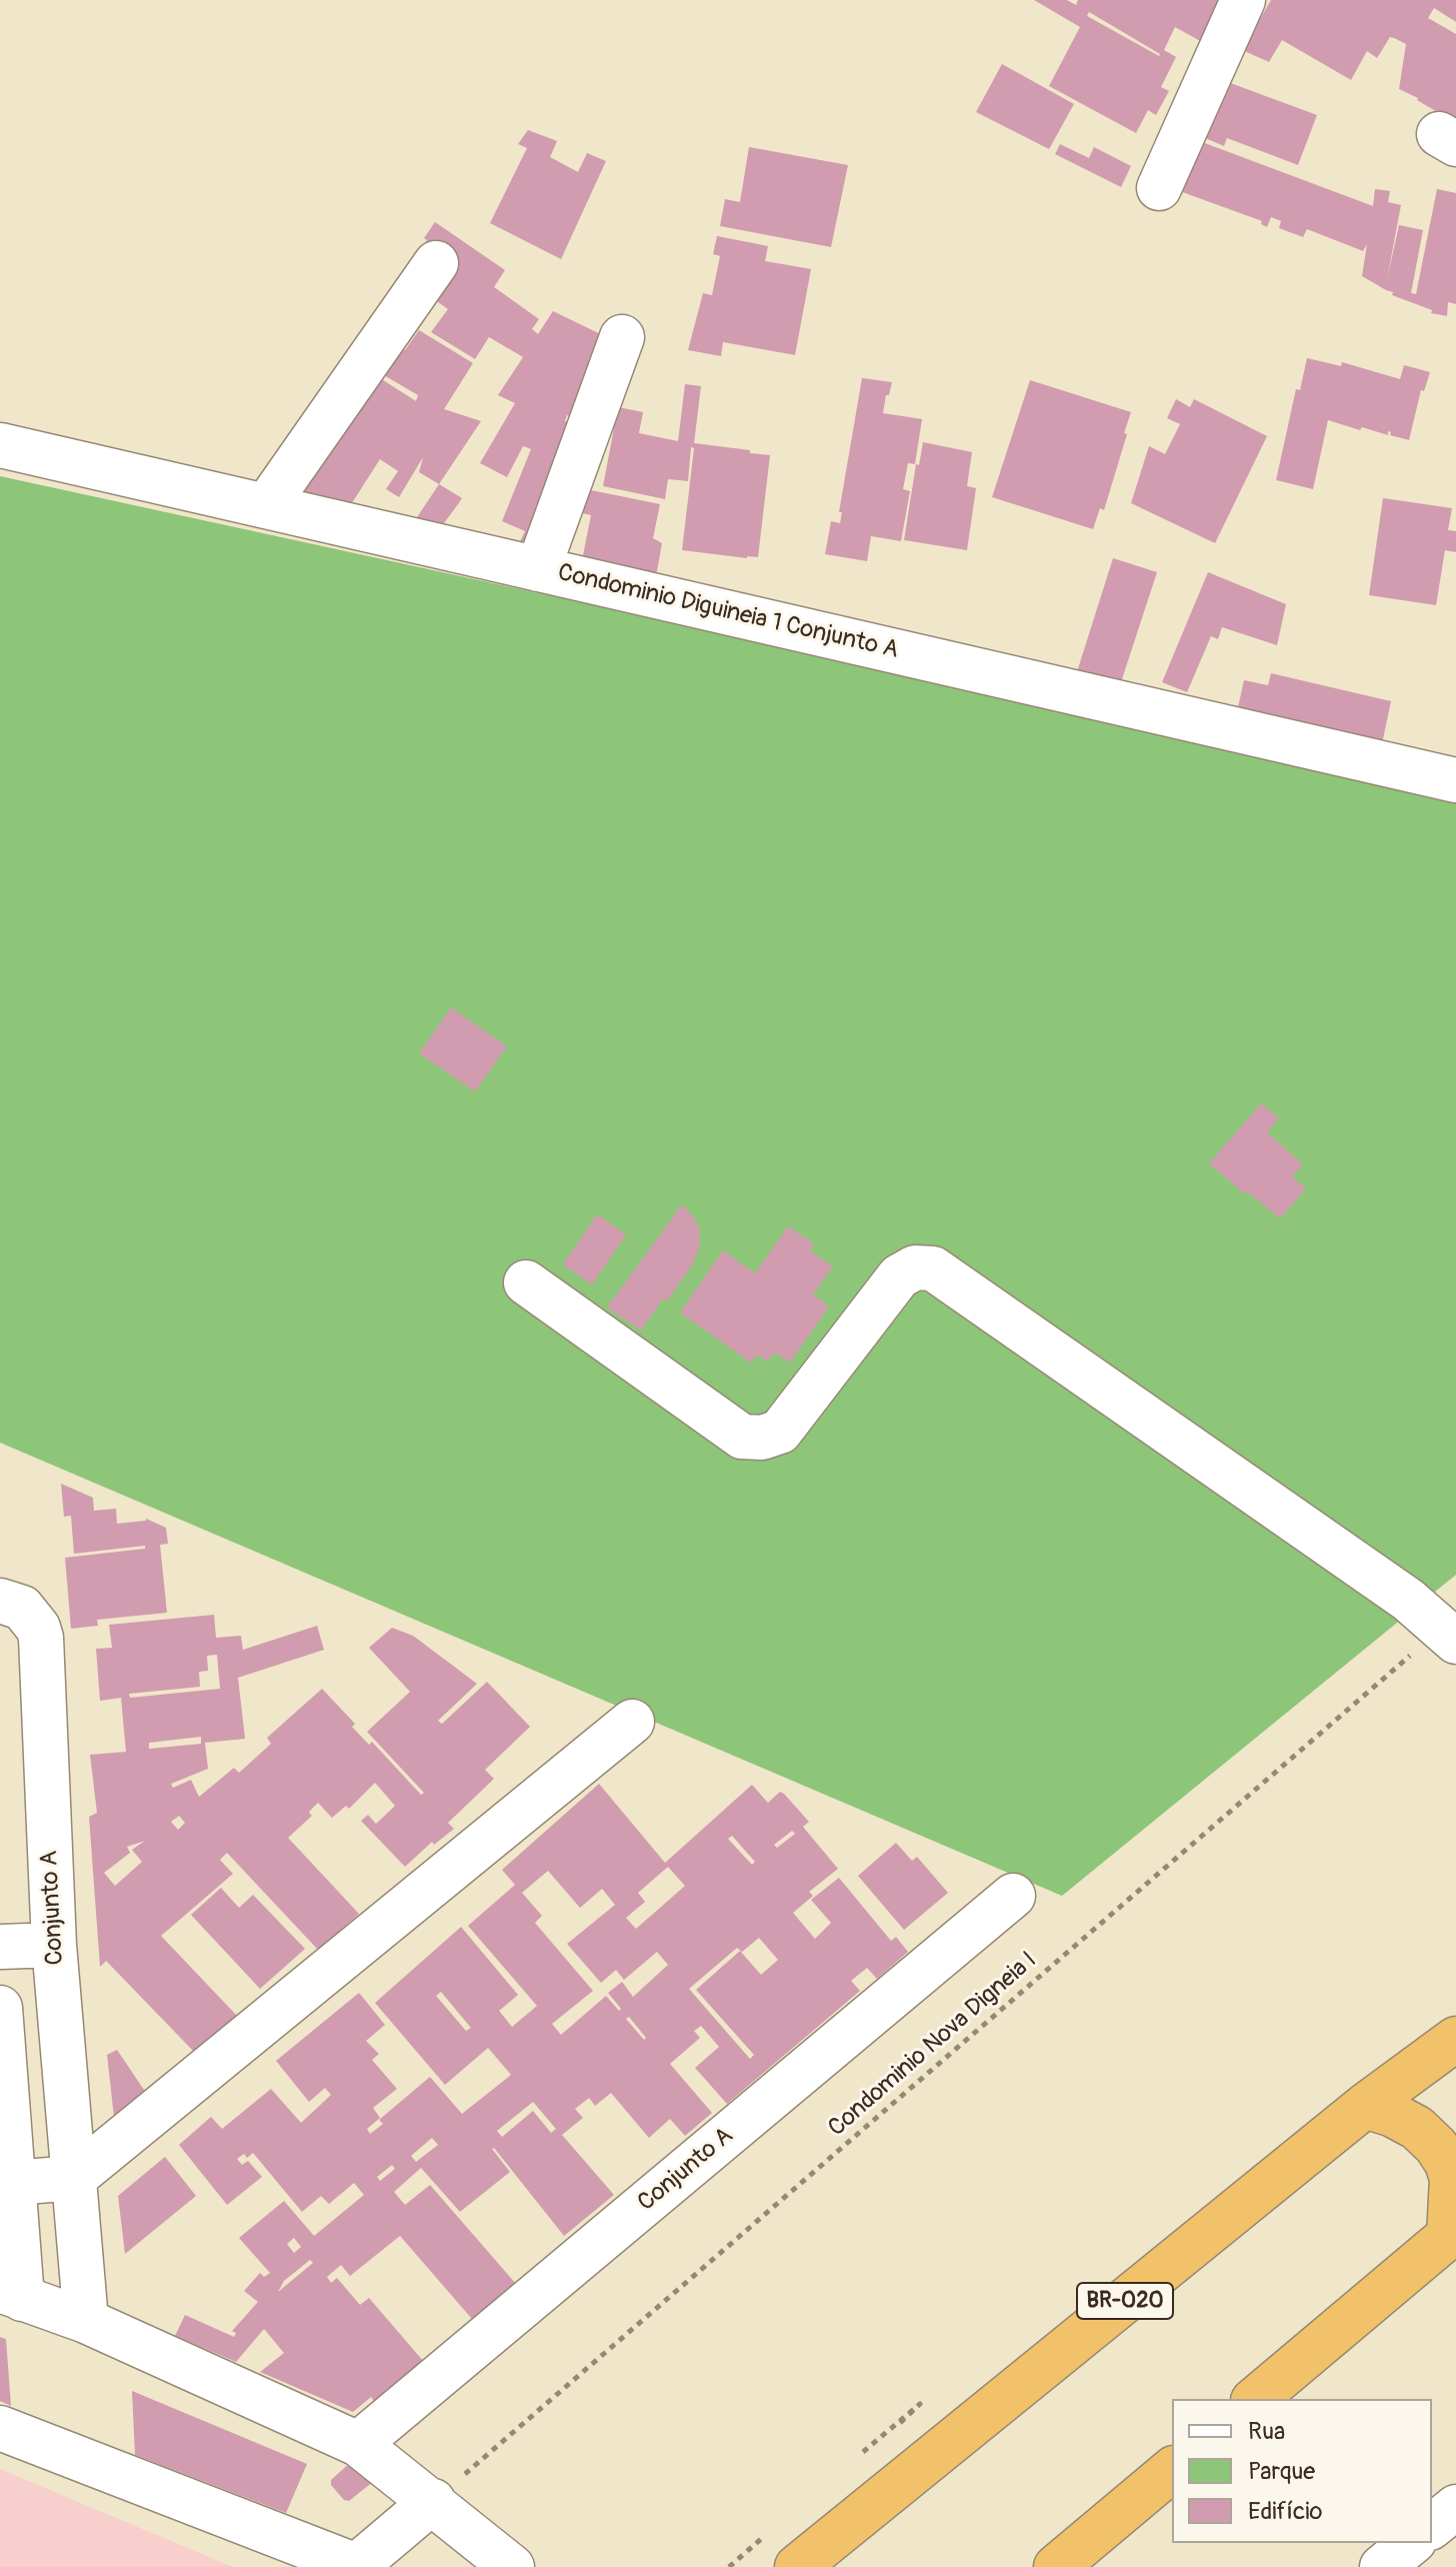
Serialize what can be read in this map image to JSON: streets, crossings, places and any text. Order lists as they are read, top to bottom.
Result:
{
  "streets": {
    "highway": ["BR-020"],
    "street": ["Condominio Diguineia 1 Conjunto A", "Conjunto A"],
    "path": ["Condominio Nova Digneia I"]
  },
  "legend": ["Rua", "Parque", "Edifício"]
}
